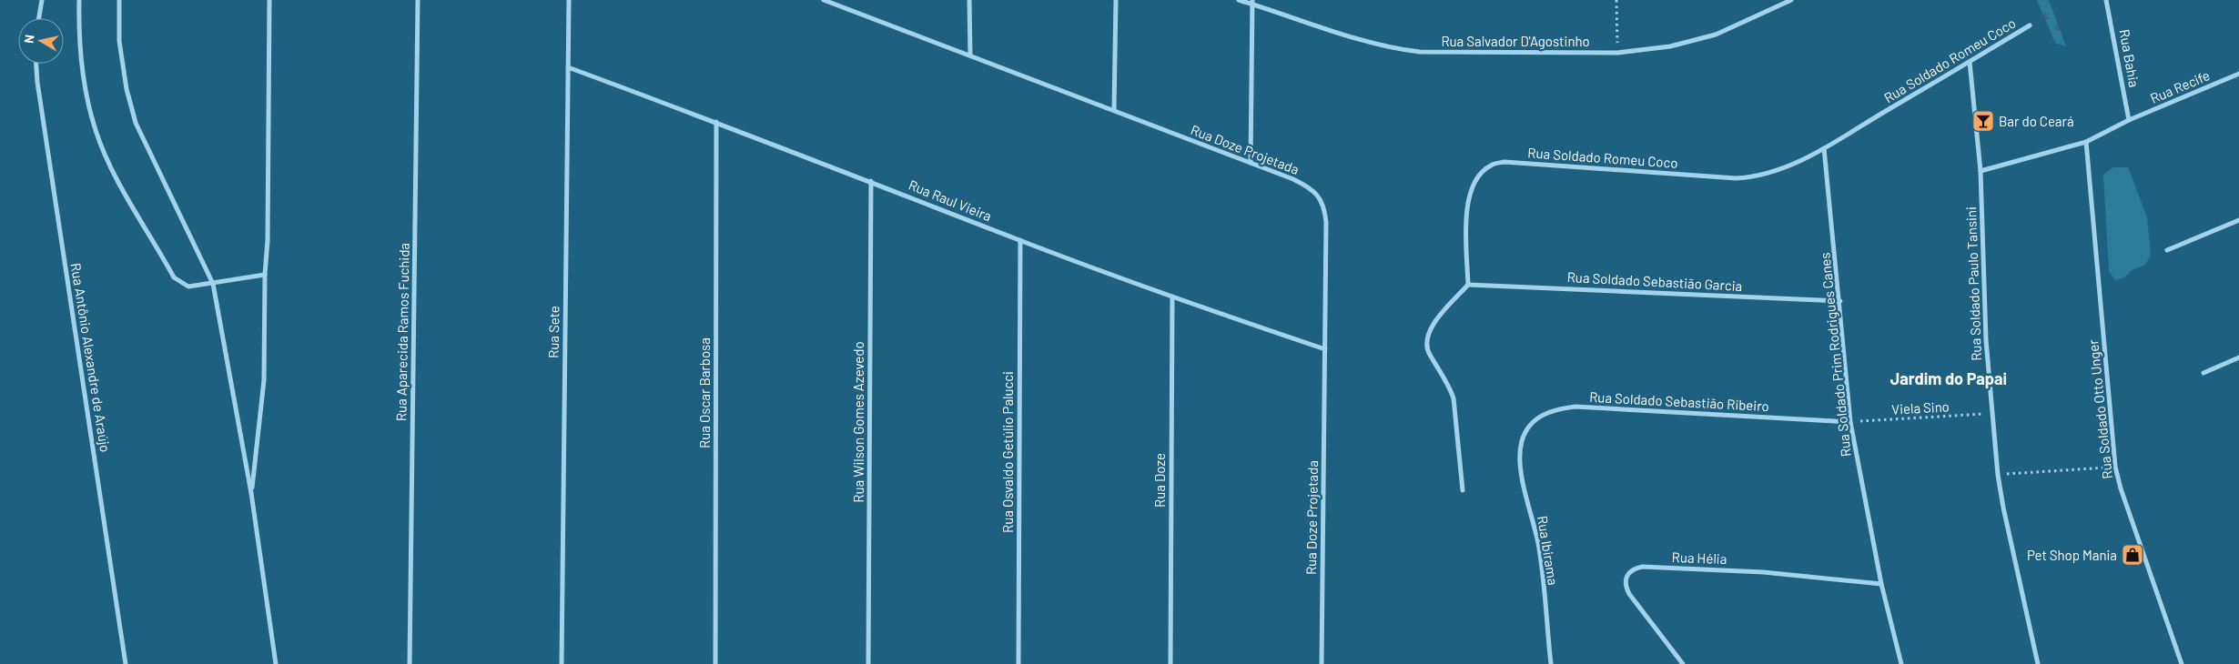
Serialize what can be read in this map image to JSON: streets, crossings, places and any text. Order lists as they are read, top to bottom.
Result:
{
  "streets": {
    "street": [
      "Rua Salvador D'Agostinho",
      "Rua Bahia",
      "Rua Soldado Romeu Coco",
      "Rua Recife",
      "Rua Doze Projetada",
      "Rua Raul Vieira",
      "Rua Soldado Sebastião Garcia",
      "Rua Soldado Paulo Tansini",
      "Rua Aparecida Ramos Fuchida",
      "Rua Sete",
      "Rua Soldado Prim Rodrigues Canes",
      "Rua Antônio Alexandre de Araújo",
      "Rua Oscar Barbosa",
      "Rua Soldado Sebastião Ribeiro",
      "Rua Soldado Otto Unger",
      "Rua Wilson Gomes Azevedo",
      "Rua Osvaldo Getúlio Palucci",
      "Rua Doze",
      "Rua Ibirama",
      "Rua Hélia"
    ],
    "path": ["Viela Sino"]
  },
  "crossings": [
    ["Rua Bahia", "Rua Recife"],
    ["Rua Soldado Romeu Coco", "Rua Soldado Sebastião Garcia"],
    ["Rua Soldado Romeu Coco", "Rua Soldado Paulo Tansini"],
    ["Rua Soldado Romeu Coco", "Rua Soldado Prim Rodrigues Canes"],
    ["Rua Recife", "Rua Soldado Paulo Tansini"],
    ["Rua Recife", "Rua Soldado Otto Unger"],
    ["Rua Doze Projetada", "Rua Raul Vieira"],
    ["Rua Raul Vieira", "Rua Sete"],
    ["Rua Raul Vieira", "Rua Oscar Barbosa"],
    ["Rua Raul Vieira", "Rua Wilson Gomes Azevedo"],
    ["Rua Raul Vieira", "Rua Osvaldo Getúlio Palucci"],
    ["Rua Raul Vieira", "Rua Doze"],
    ["Rua Soldado Sebastião Garcia", "Rua Soldado Prim Rodrigues Canes"],
    ["Rua Soldado Paulo Tansini", "Viela Sino"],
    ["Rua Soldado Prim Rodrigues Canes", "Rua Soldado Sebastião Ribeiro"],
    ["Rua Soldado Prim Rodrigues Canes", "Viela Sino"],
    ["Rua Soldado Prim Rodrigues Canes", "Rua Hélia"],
    ["Rua Soldado Sebastião Ribeiro", "Viela Sino"],
    ["Rua Soldado Sebastião Ribeiro", "Rua Ibirama"]
  ],
  "districts": ["Jardim do Papai"],
  "places": {
    "bar": ["Bar do Ceará"],
    "shop": ["Pet Shop Mania"]
  },
  "north": "left"
}
